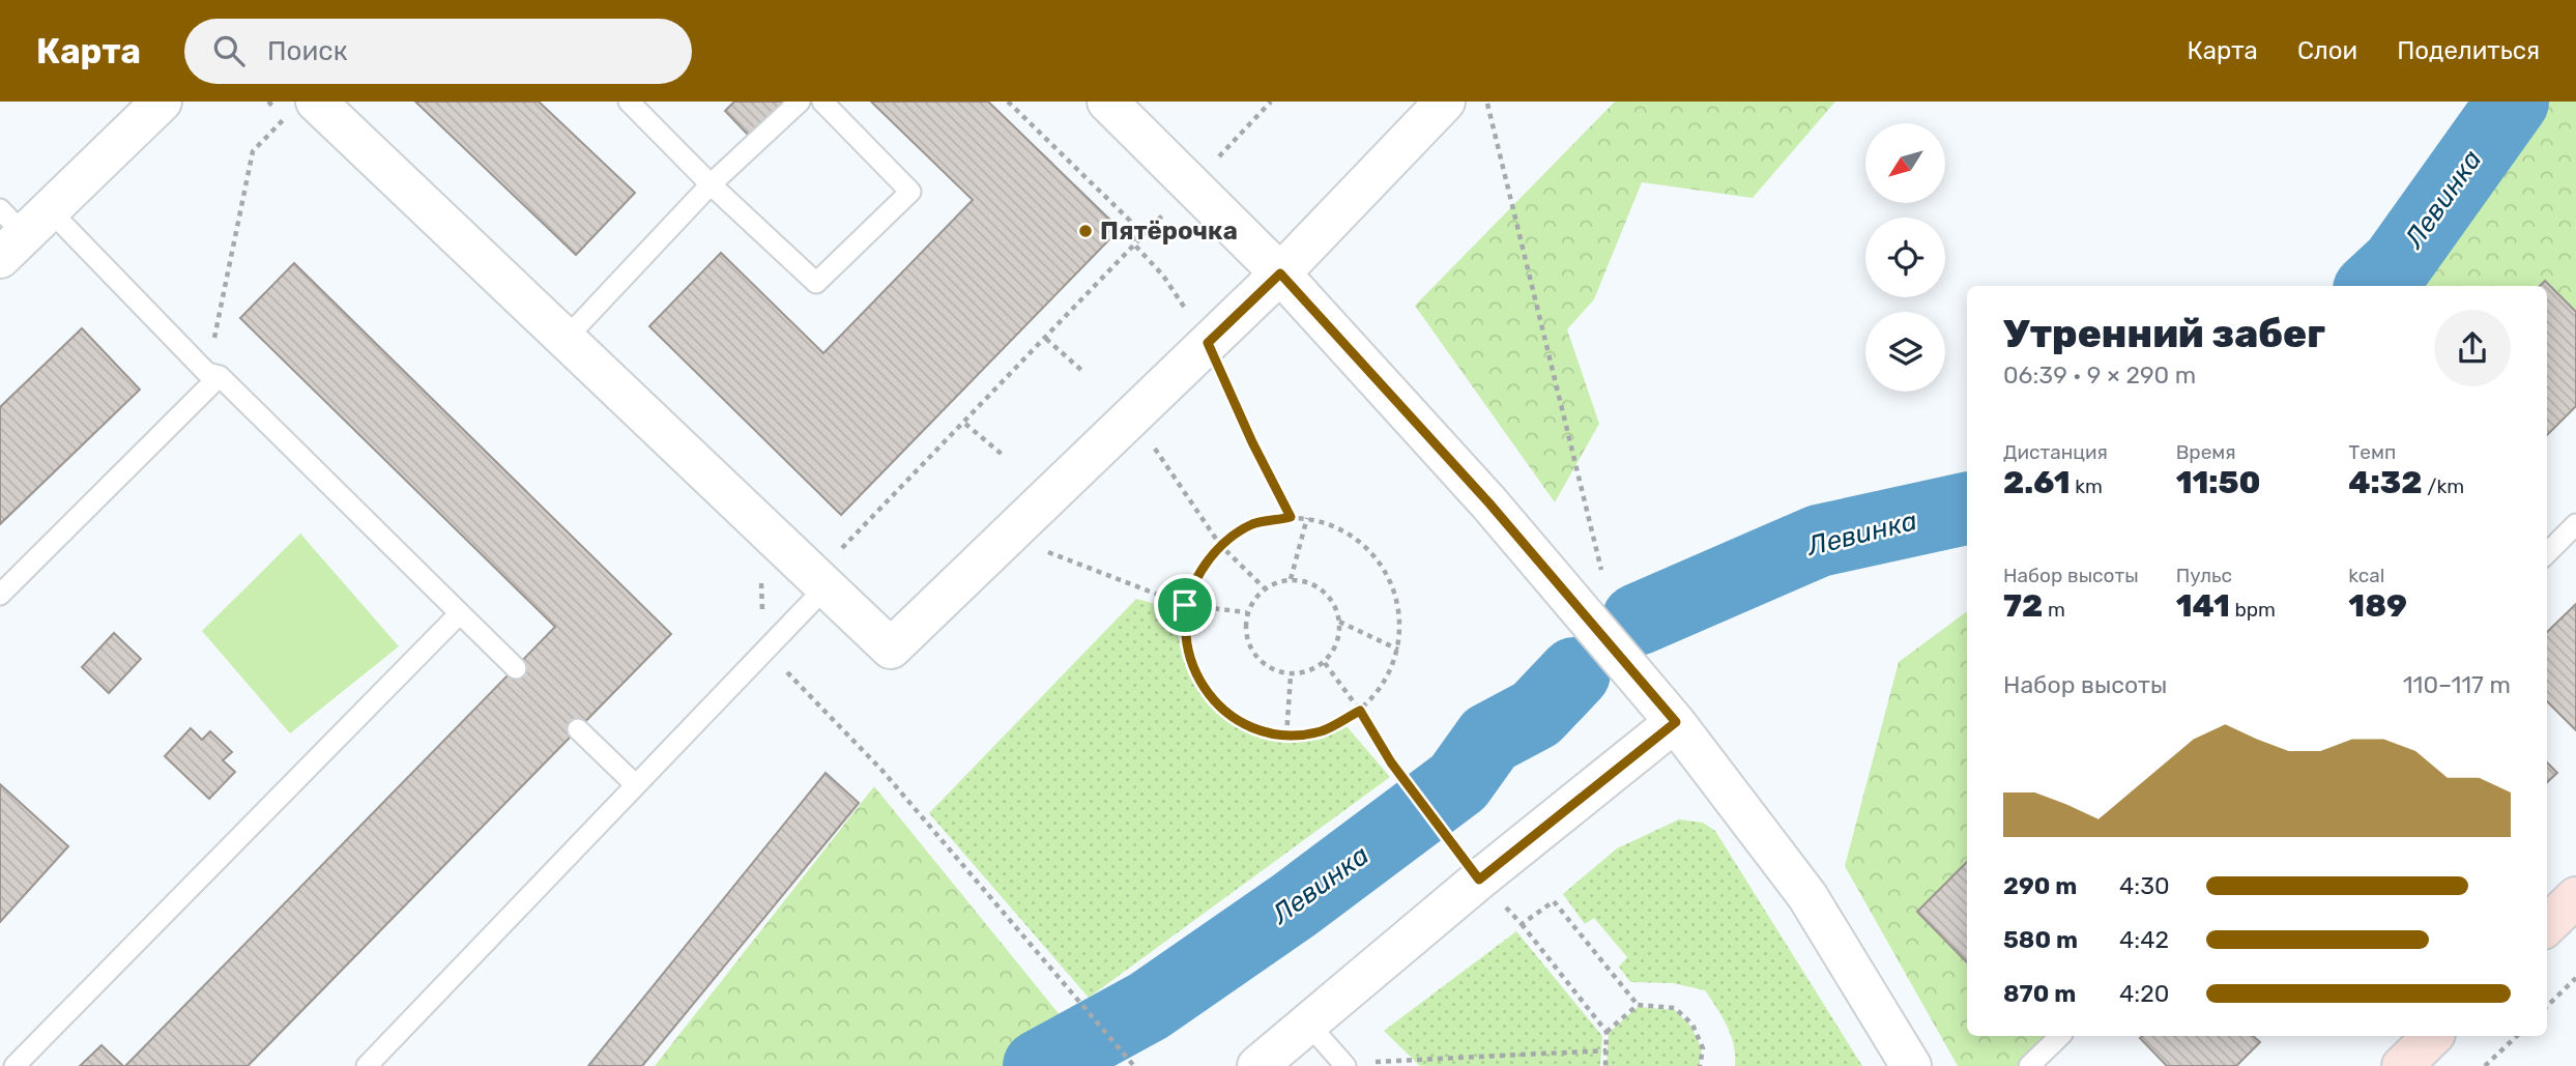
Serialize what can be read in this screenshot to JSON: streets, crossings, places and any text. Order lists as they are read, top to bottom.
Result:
{
  "water": ["Левинка"],
  "places": ["Пятёрочка"],
  "north": "bottom left",
  "page": {
    "header": "Карта",
    "search": "Поиск",
    "nav": ["Карта", "Слои", "Поделиться"],
    "heading": ["Утренний забег", "06:39 · 9 × 290 m"],
    "stats": [
      ["Дистанция", "2.61 km"],
      ["Время", "11:50"],
      ["Темп", "4:32 /km"],
      ["Набор высоты", "72 m"],
      ["Пульс", "141 bpm"],
      ["kcal", "189"]
    ],
    "chart": ["Набор высоты", "110–117 m"],
    "list": [
      {
        "name": "290 m",
        "note": "4:30"
      },
      {
        "name": "580 m",
        "note": "4:42"
      },
      {
        "name": "870 m",
        "note": "4:20"
      }
    ]
  }
}
